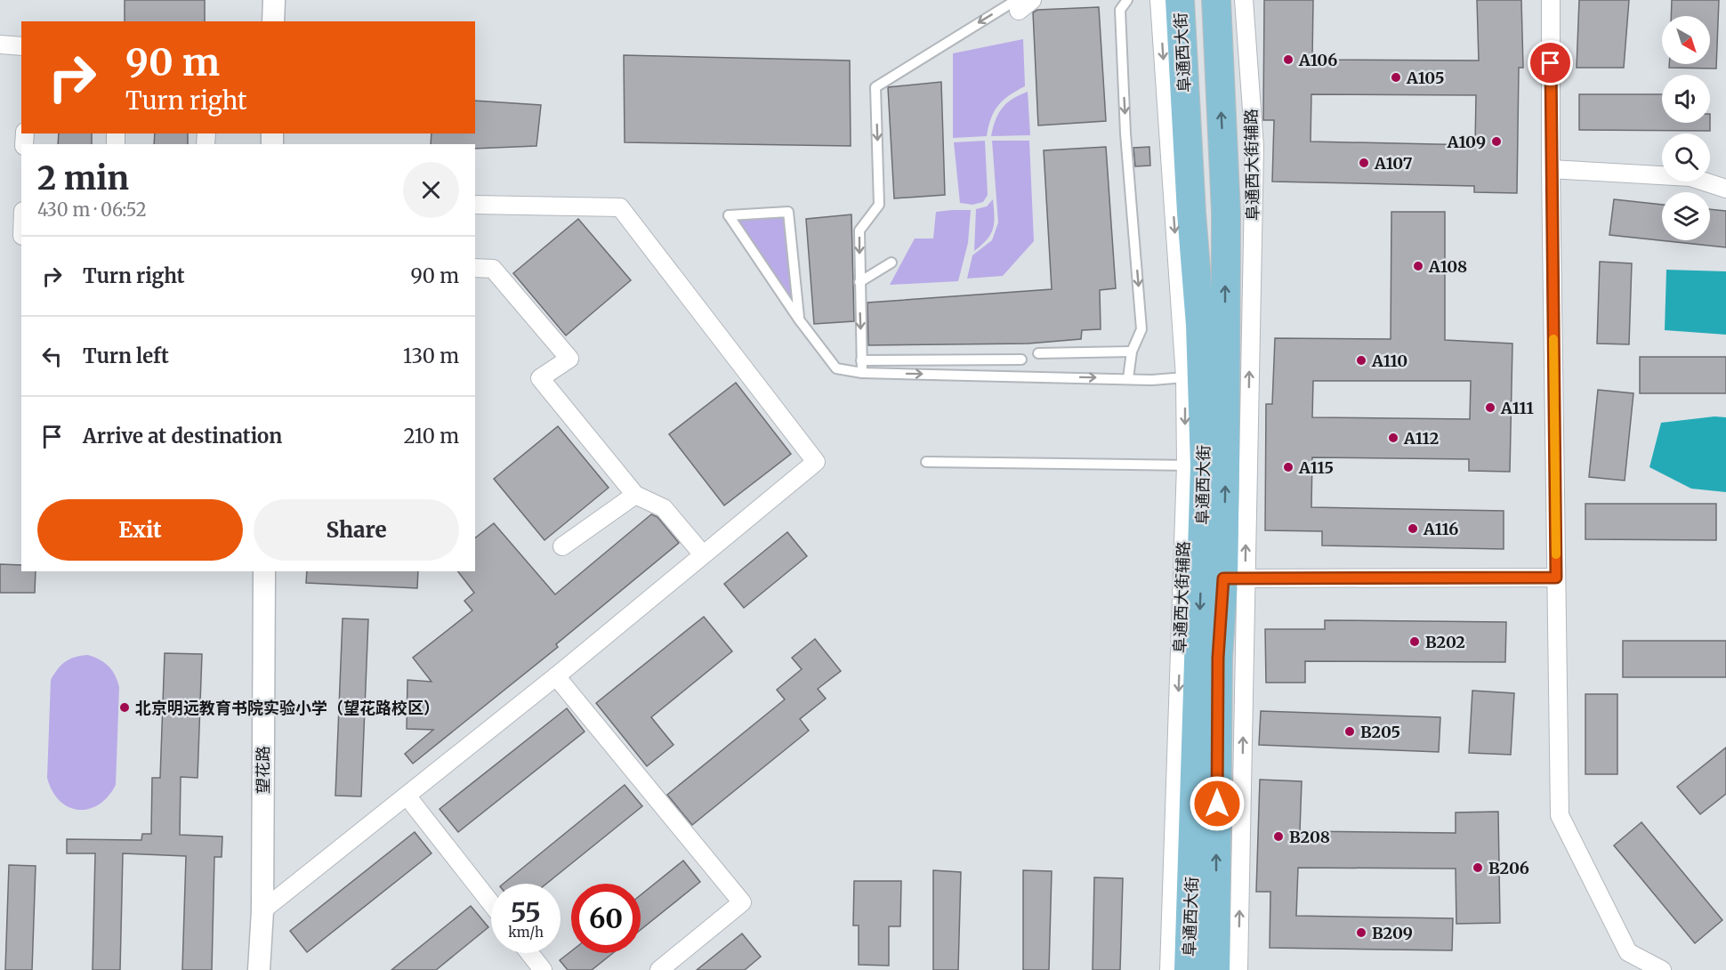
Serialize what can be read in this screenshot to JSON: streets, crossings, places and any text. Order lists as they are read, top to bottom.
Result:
{
  "streets": {
    "main road": ["阜通西大街"],
    "street": ["阜通西大街辅路", "望花路"]
  },
  "crossings": [
    ["阜通西大街", "阜通西大街辅路"]
  ],
  "places": [
    "A106",
    "A105",
    "A109",
    "A107",
    "A108",
    "A110",
    "A111",
    "A112",
    "A115",
    "A116",
    "B202",
    "北京明远教育书院实验小学（望花路校区）",
    "B205",
    "B208",
    "B206",
    "B209"
  ],
  "north": "bottom right",
  "page": {
    "turn": ["90 m", "Turn right"],
    "heading": ["2 min", "430 m · 06:52"],
    "list": [
      {
        "name": "Turn right",
        "value": "90 m"
      },
      {
        "name": "Turn left",
        "value": "130 m"
      },
      {
        "name": "Arrive at destination",
        "value": "210 m"
      }
    ],
    "buttons": ["Exit", "Share"],
    "speed": "55 km/h",
    "limit": "60"
  }
}
